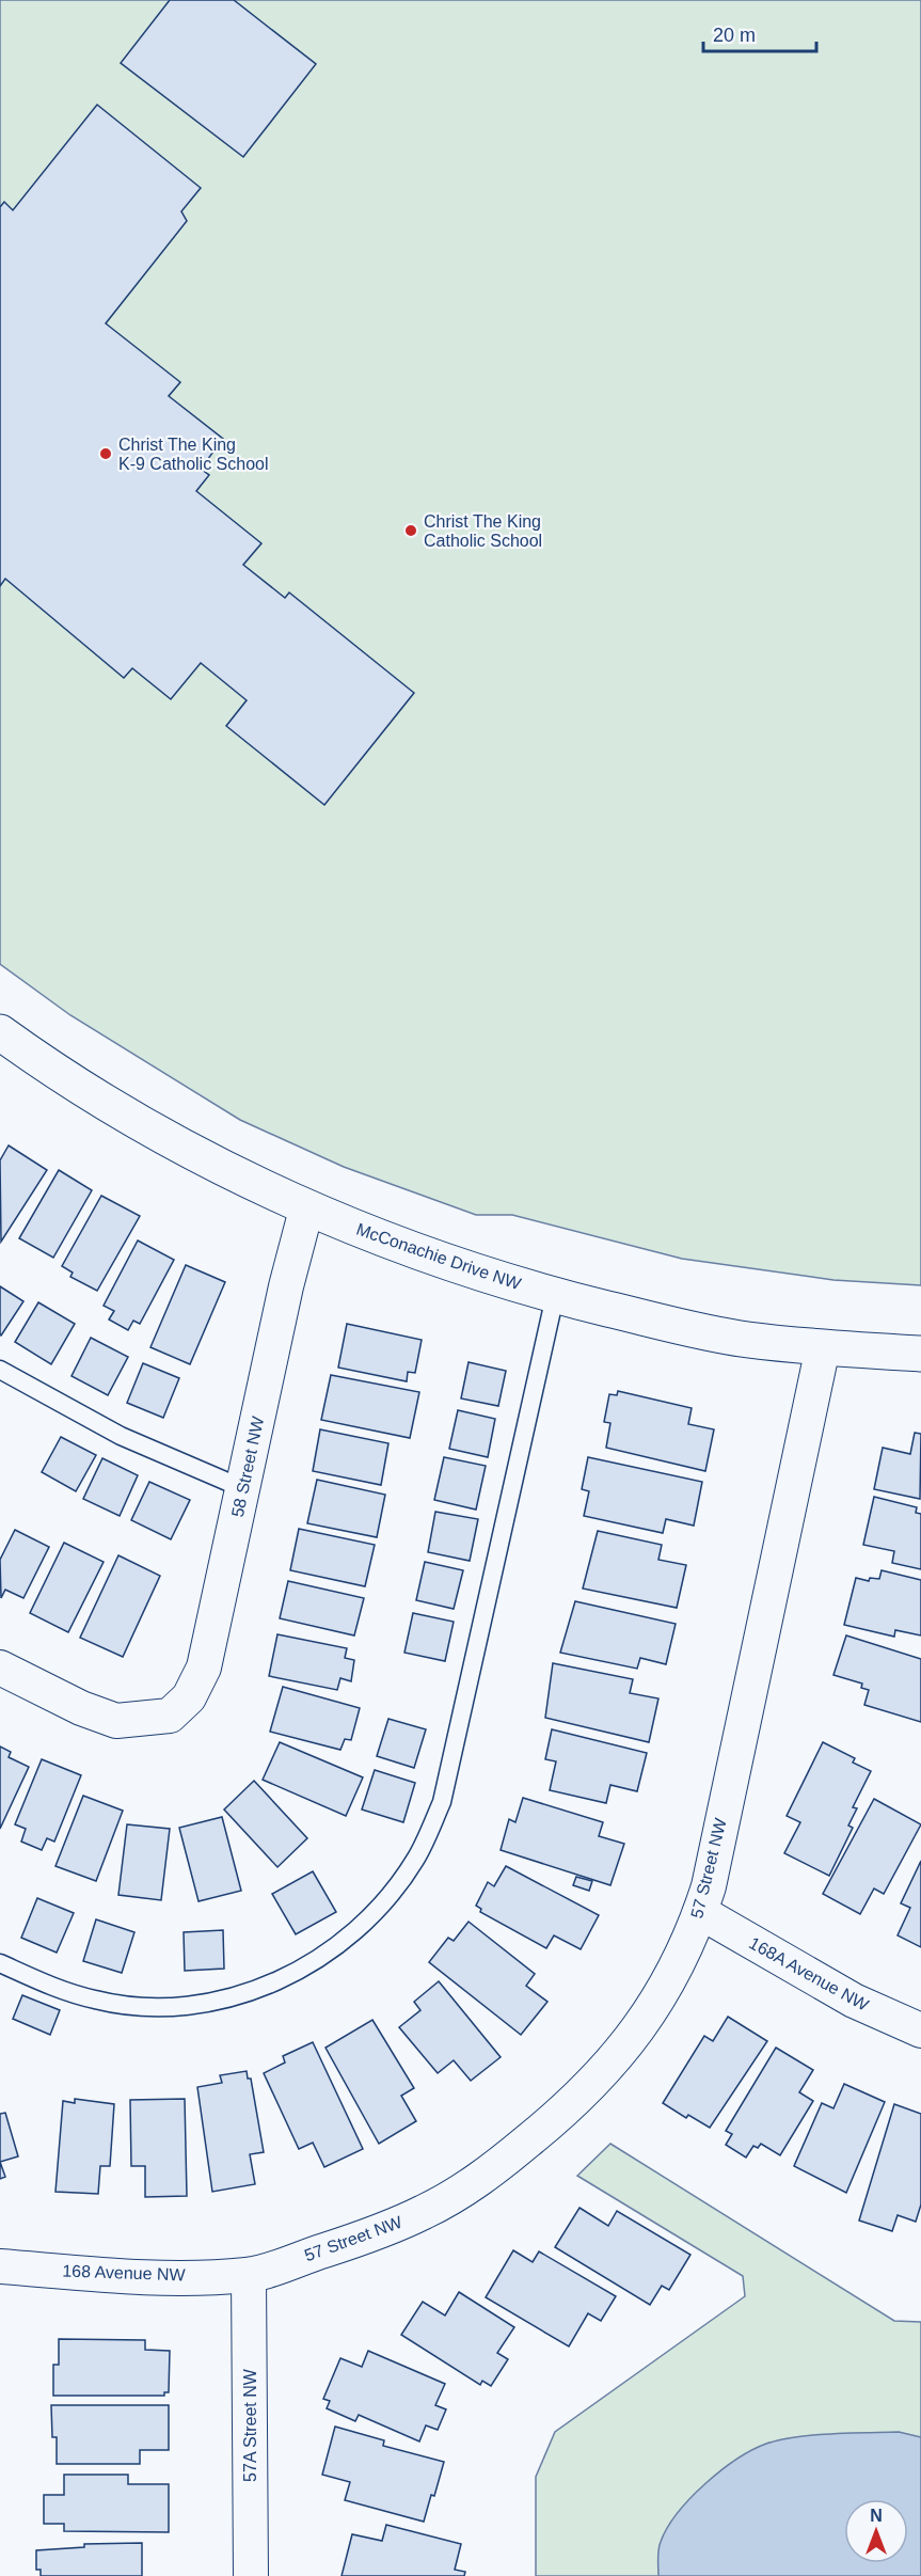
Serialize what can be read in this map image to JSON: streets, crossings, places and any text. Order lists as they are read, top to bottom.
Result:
{
  "streets": {
    "street": [
      "McConachie Drive NW",
      "58 Street NW",
      "57 Street NW",
      "168A Avenue NW",
      "168 Avenue NW",
      "57A Street NW"
    ]
  },
  "crossings": [
    ["McConachie Drive NW", "58 Street NW"],
    ["McConachie Drive NW", "57 Street NW"],
    ["57 Street NW", "168A Avenue NW"],
    ["57 Street NW", "168 Avenue NW"],
    ["57 Street NW", "57A Street NW"],
    ["168 Avenue NW", "57A Street NW"]
  ],
  "places": ["Christ The King K-9 Catholic School", "Christ The King Catholic School"],
  "scale_bar": "20 m",
  "north": "top"
}
